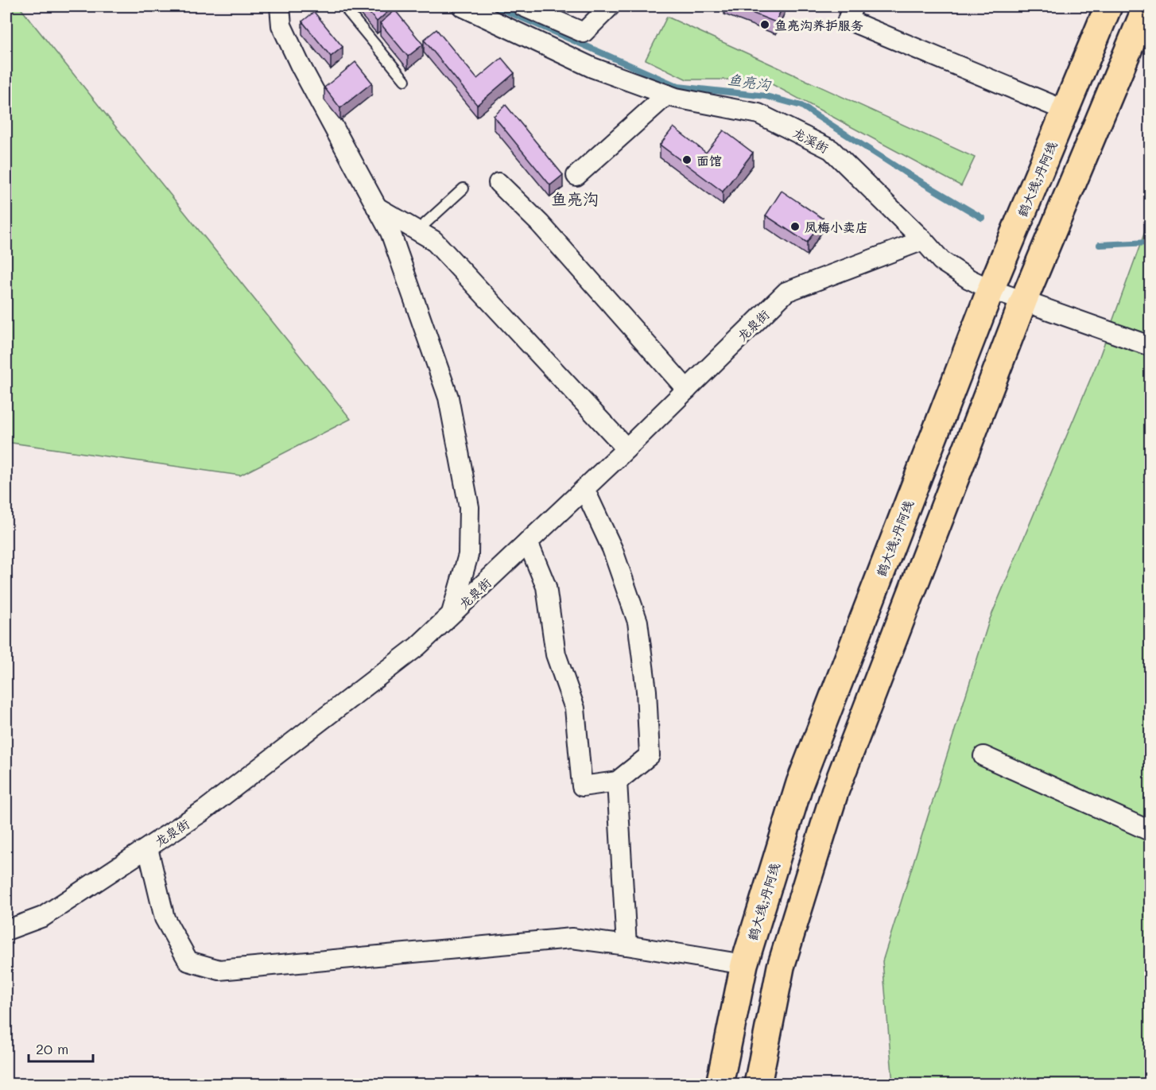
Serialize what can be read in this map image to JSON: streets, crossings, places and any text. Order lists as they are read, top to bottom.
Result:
{
  "streets": {
    "highway": ["鹤大线;丹阿线"],
    "street": ["龙溪街", "龙泉街"]
  },
  "crossings": [
    ["龙溪街", "鹤大线;丹阿线"],
    ["龙溪街", "龙泉街"]
  ],
  "districts": ["鱼亮沟"],
  "water": ["鱼亮沟"],
  "places": ["鱼亮沟养护服务", "面馆", "凤梅小卖店"],
  "scale_bar": "20 m"
}
